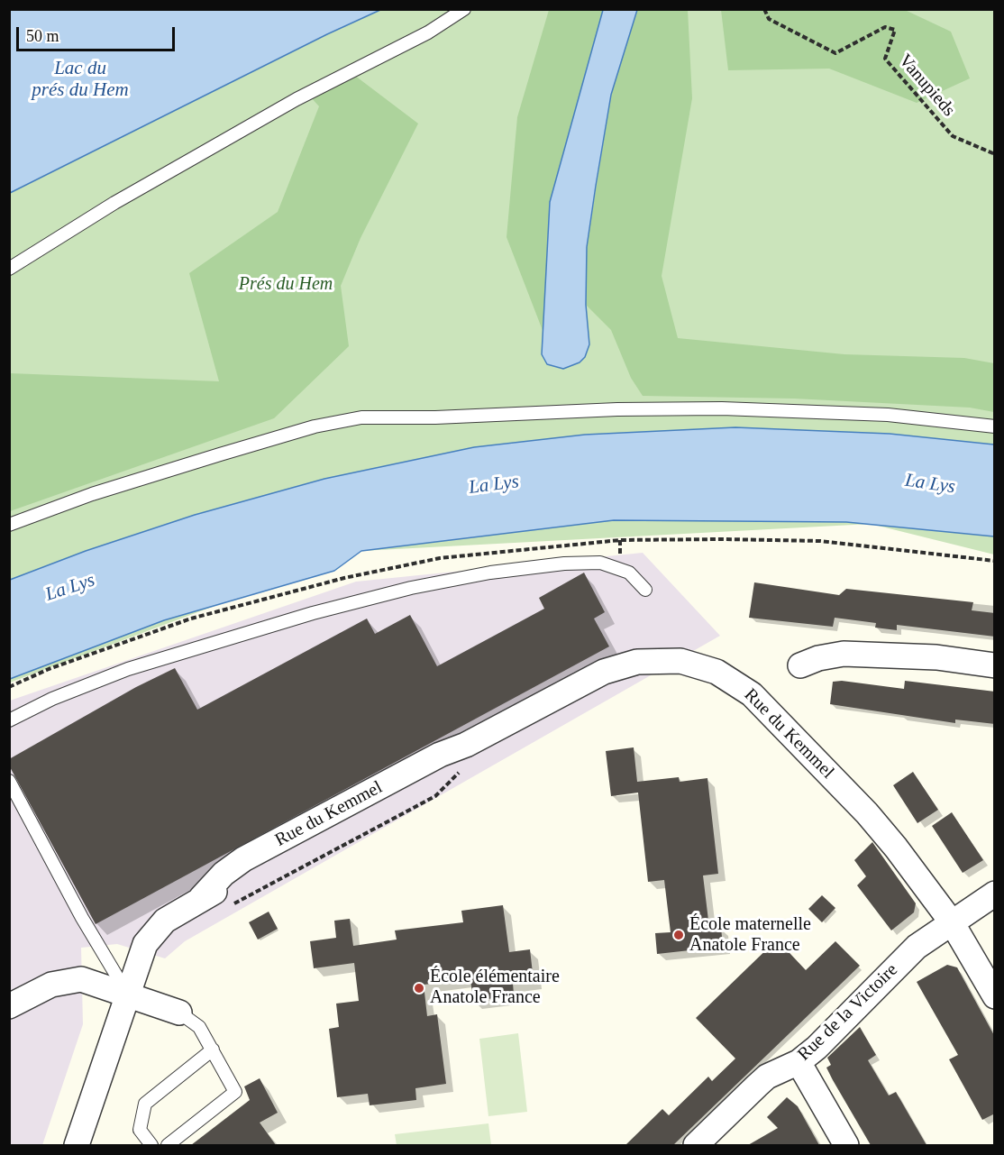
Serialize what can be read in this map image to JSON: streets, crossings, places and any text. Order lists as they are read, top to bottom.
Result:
{
  "streets": {
    "street": ["Rue du Kemmel", "Rue de la Victoire"],
    "path": ["Vanupieds"]
  },
  "crossings": [
    ["Rue du Kemmel", "Rue de la Victoire"]
  ],
  "water": ["Lac du prés du Hem", "La Lys"],
  "parks": ["Prés du Hem"],
  "places": ["École maternelle Anatole France", "École élémentaire Anatole France"],
  "scale_bar": "50 m"
}
